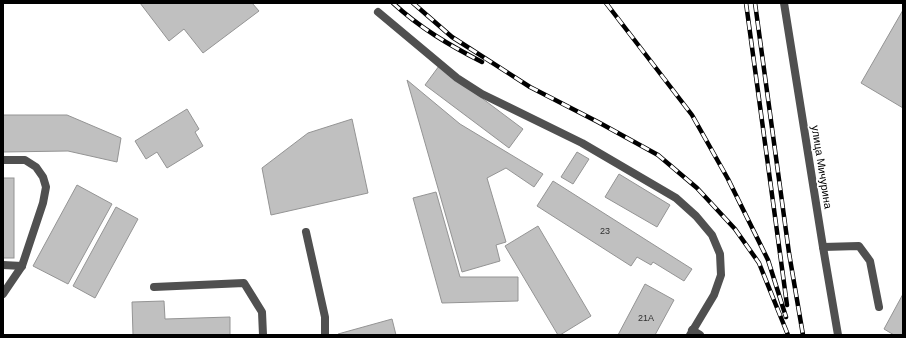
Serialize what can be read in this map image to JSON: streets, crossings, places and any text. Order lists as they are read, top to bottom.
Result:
{
  "streets": {
    "street": ["улица Мичурина"]
  },
  "house_numbers": ["23", "21А"]
}
